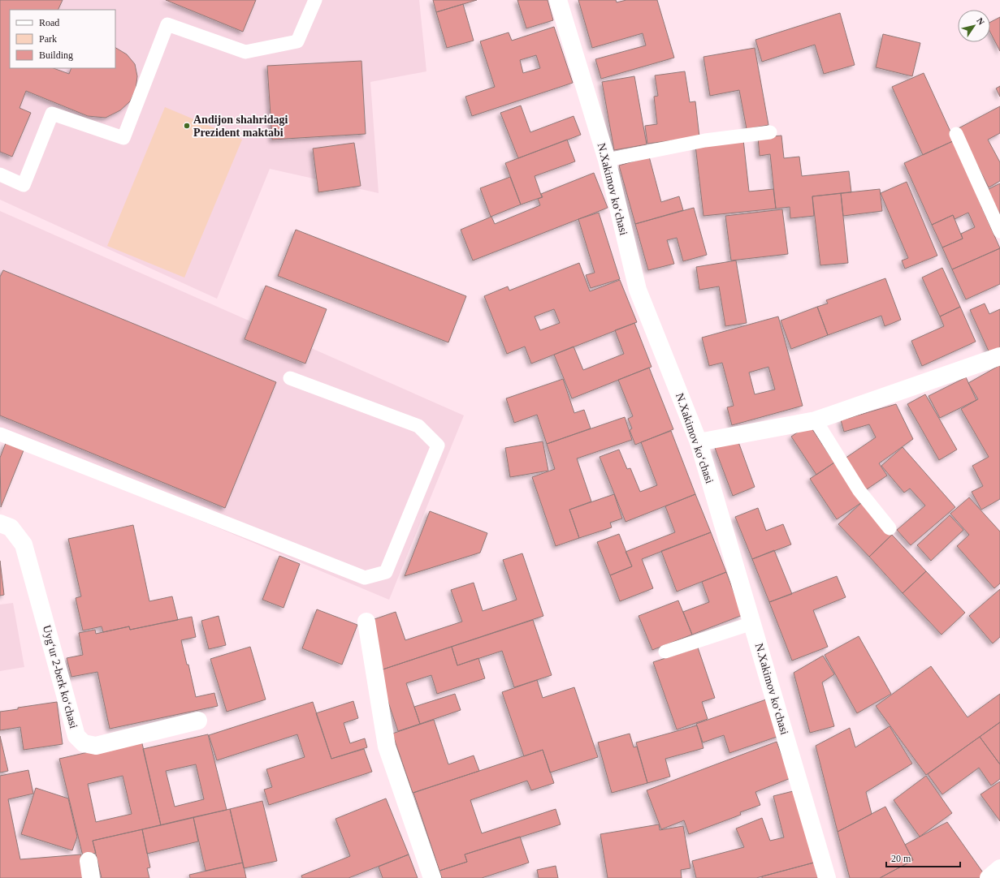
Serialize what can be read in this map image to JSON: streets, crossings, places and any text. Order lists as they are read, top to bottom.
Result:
{
  "streets": {
    "street": ["N.Xakimov koʻchasi", "Uygʻur 2-berk koʻchasi"]
  },
  "places": ["Andijon shahridagi Prezident maktabi"],
  "legend": ["Road", "Park", "Building"],
  "scale_bar": "20 m",
  "north": "top right"
}
